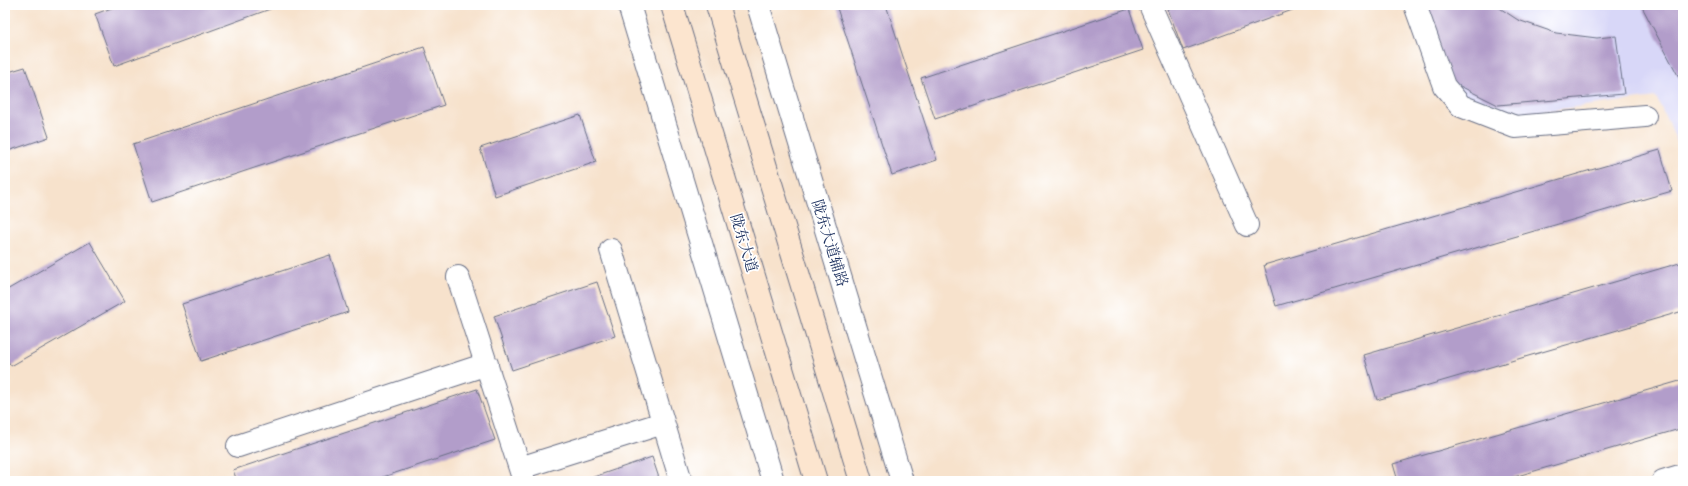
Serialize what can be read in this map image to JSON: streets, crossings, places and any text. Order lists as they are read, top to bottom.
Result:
{
  "streets": {
    "main road": ["陇东大道"],
    "street": ["陇东大道辅路"]
  }
}
